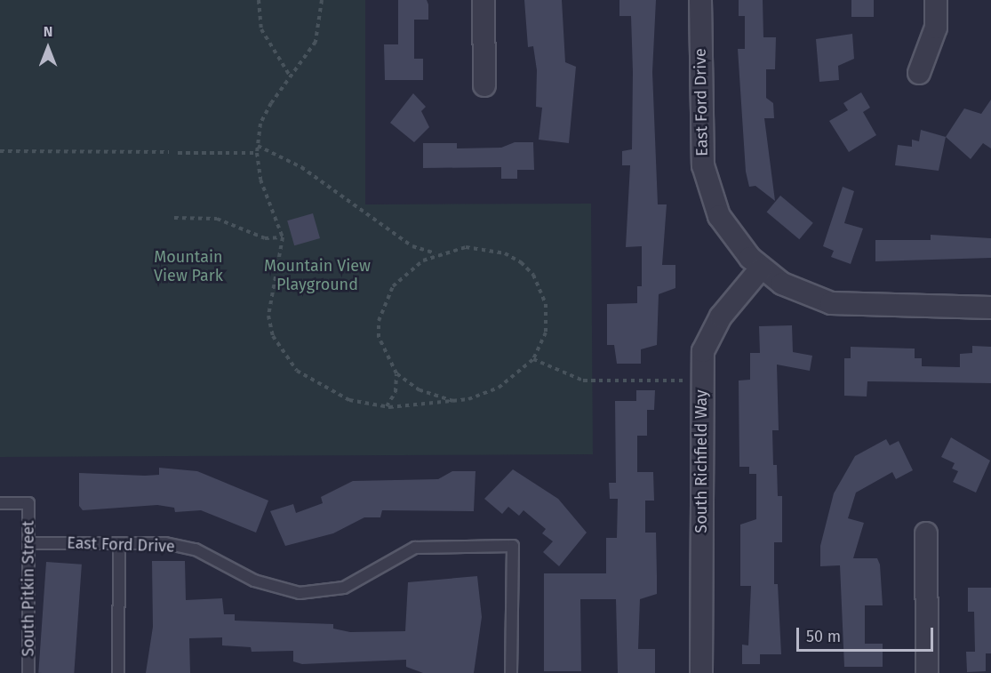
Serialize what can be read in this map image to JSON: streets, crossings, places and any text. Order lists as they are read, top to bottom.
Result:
{
  "streets": {
    "street": ["East Ford Drive", "South Richfield Way"],
    "lane": ["South Pitkin Street"]
  },
  "crossings": [
    ["East Ford Drive", "South Richfield Way"],
    ["East Ford Drive", "South Pitkin Street"]
  ],
  "parks": ["Mountain View Park", "Mountain View Playground"],
  "scale_bar": "50 m",
  "north": "top"
}
